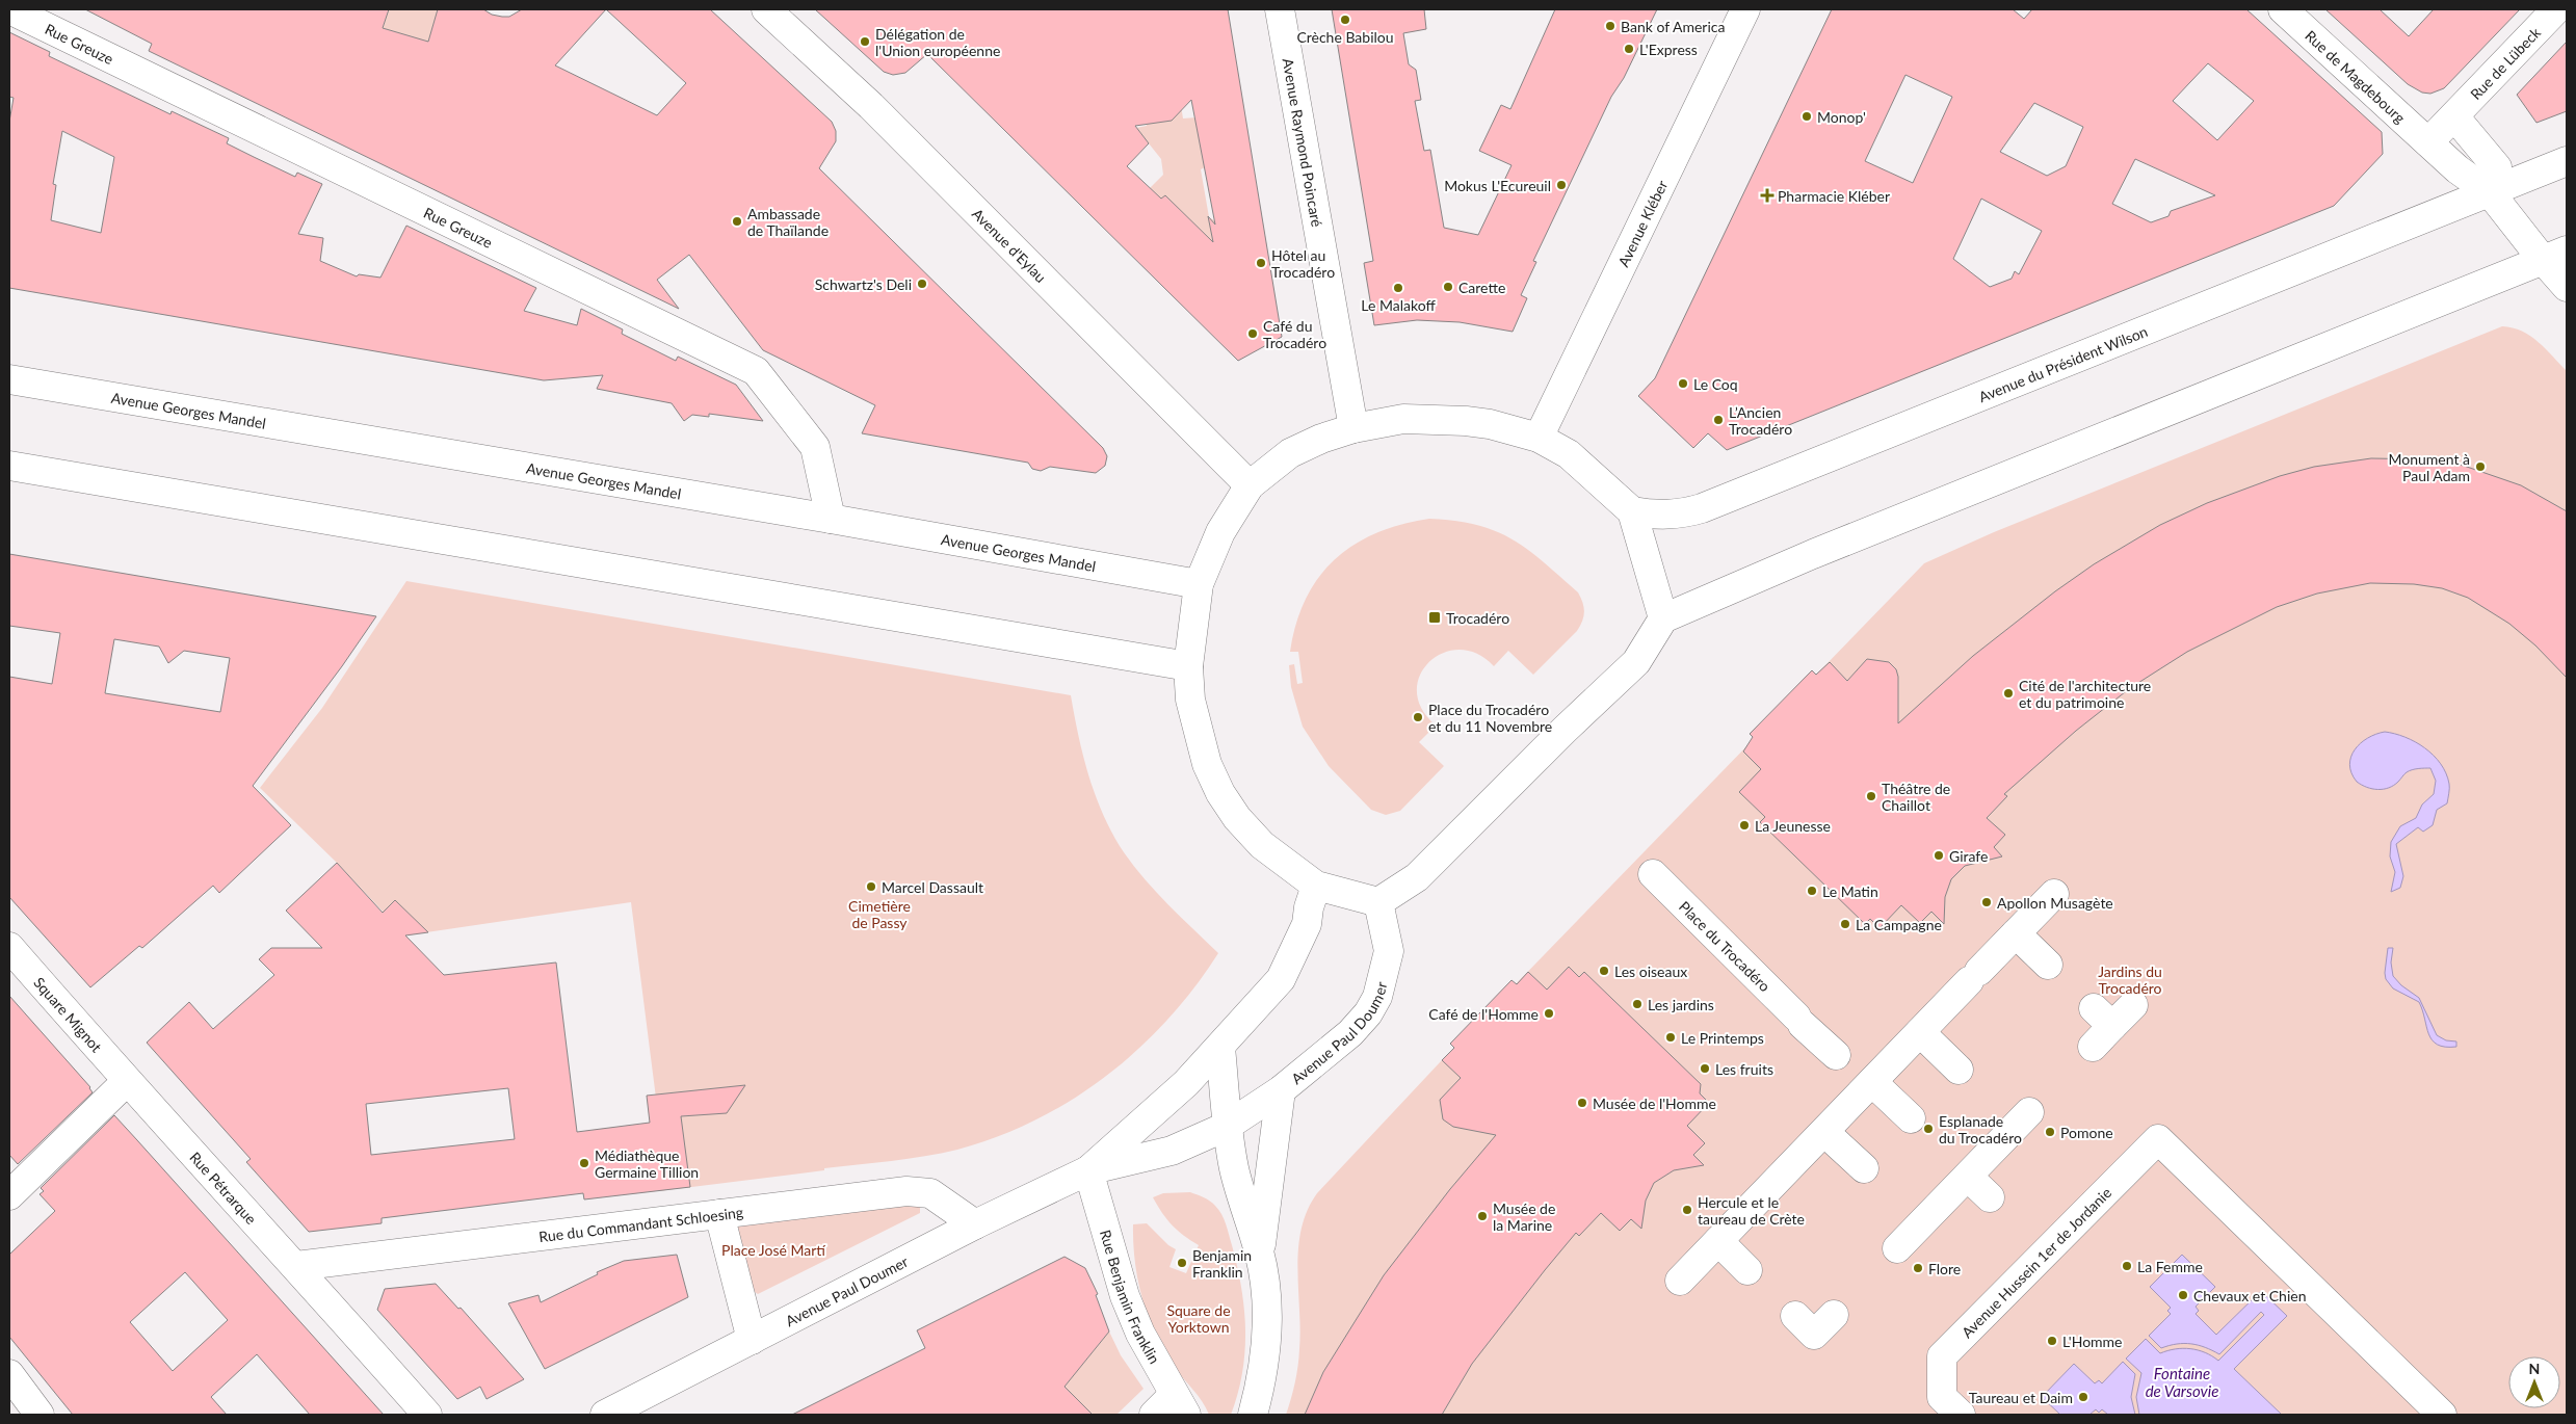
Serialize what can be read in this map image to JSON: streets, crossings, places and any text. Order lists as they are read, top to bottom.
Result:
{
  "streets": {
    "main road": [
      "Rue Greuze",
      "Rue de Lübeck",
      "Rue de Magdebourg",
      "Avenue Raymond Poincaré",
      "Avenue Kléber",
      "Avenue d'Eylau",
      "Avenue du Président Wilson",
      "Avenue Georges Mandel",
      "Place du Trocadéro",
      "Square Mignot",
      "Avenue Paul Doumer",
      "Rue Pétrarque",
      "Rue du Commandant Schloesing",
      "Avenue Hussein 1er de Jordanie",
      "Rue Benjamin Franklin"
    ]
  },
  "crossings": [
    ["Rue Greuze", "Avenue Georges Mandel"],
    ["Rue de Magdebourg", "Avenue du Président Wilson"],
    ["Square Mignot", "Rue Pétrarque"],
    ["Avenue Paul Doumer", "Rue du Commandant Schloesing"],
    ["Avenue Paul Doumer", "Rue Benjamin Franklin"],
    ["Rue Pétrarque", "Rue du Commandant Schloesing"]
  ],
  "water": ["Fontaine de Varsovie"],
  "parks": [
    "Cimetière de Passy",
    "Jardins du Trocadéro",
    "Place José Martí",
    "Square de Yorktown"
  ],
  "places": {
    "other": [
      "Crèche Babilou",
      "Bank of America",
      "Délégation de l'Union européenne",
      "L'Express",
      "Monop'",
      "Mokus L'Ecureuil",
      "Ambassade de Thaïlande",
      "Hôtel au Trocadéro",
      "Schwartz's Deli",
      "Carette",
      "Le Malakoff",
      "Café du Trocadéro",
      "Le Coq",
      "L’Ancien Trocadéro",
      "Monument à Paul Adam",
      "Cité de l'architecture et du patrimoine",
      "Place du Trocadéro et du 11 Novembre",
      "Théâtre de Chaillot",
      "La Jeunesse",
      "Girafe",
      "Marcel Dassault",
      "Le Matin",
      "Apollon Musagète",
      "La Campagne",
      "Les oiseaux",
      "Les jardins",
      "Café de l'Homme",
      "Le Printemps",
      "Les fruits",
      "Musée de l'Homme",
      "Esplanade du Trocadéro",
      "Pomone",
      "Médiathèque Germaine Tillion",
      "Hercule et le taureau de Crète",
      "Musée de la Marine",
      "Benjamin Franklin",
      "La Femme",
      "Flore",
      "Chevaux et Chien",
      "L'Homme",
      "Taureau et Daim"
    ],
    "health": ["Pharmacie Kléber"],
    "transit": ["Trocadéro"]
  },
  "north": "top"
}
